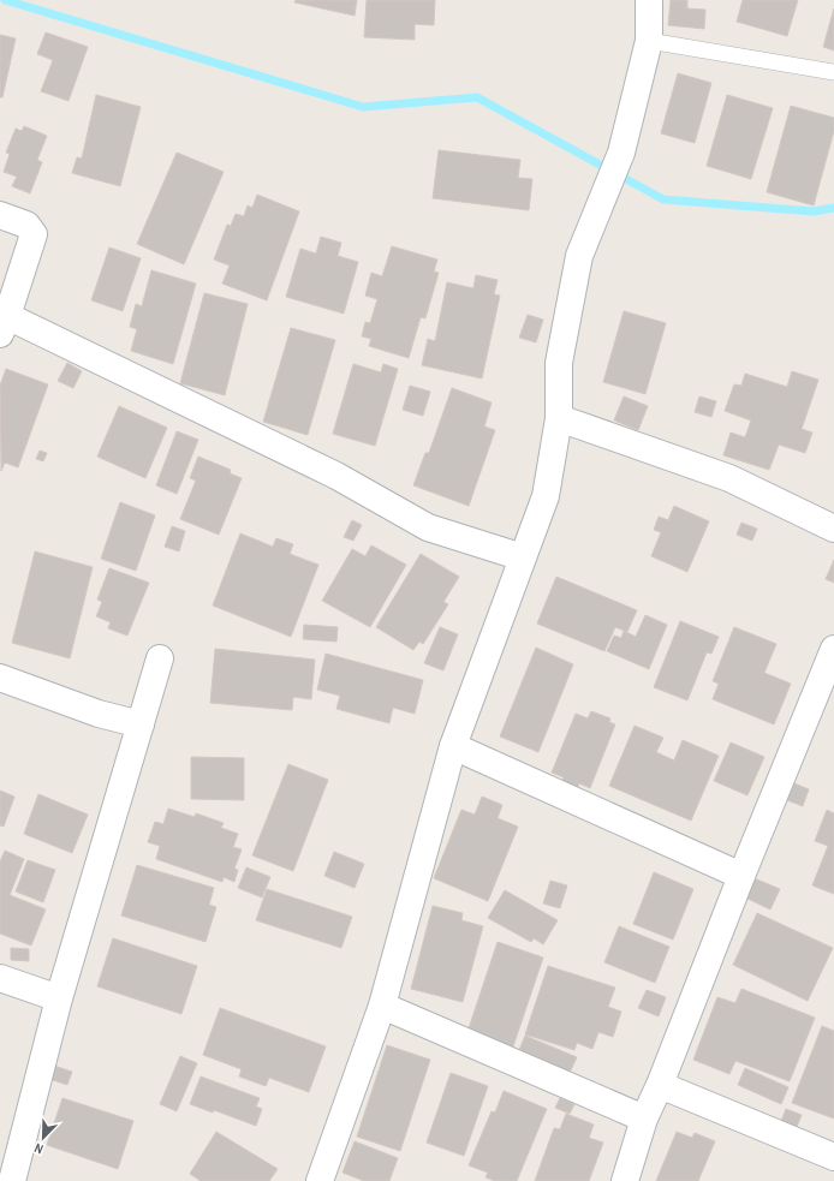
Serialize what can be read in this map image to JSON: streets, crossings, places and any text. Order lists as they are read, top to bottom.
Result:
{
  "north": "bottom left"
}
